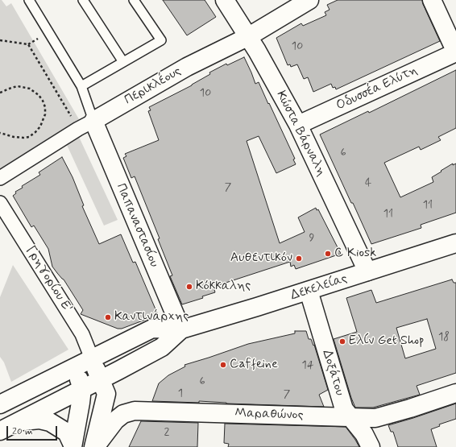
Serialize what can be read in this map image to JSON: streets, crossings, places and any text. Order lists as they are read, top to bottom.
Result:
{
  "streets": {
    "street": [
      "Περικλέους",
      "Οδυσσέα Ελύτη",
      "Κώστα Βάρναλη",
      "Παπαναστασίου",
      "Γρηγορίου Ε'",
      "Δεκελείας",
      "Δοξάτου",
      "Μαραθώνος"
    ]
  },
  "crossings": [
    ["Περικλέους", "Κώστα Βάρναλη"],
    ["Περικλέους", "Παπαναστασίου"],
    ["Οδυσσέα Ελύτη", "Κώστα Βάρναλη"],
    ["Κώστα Βάρναλη", "Δεκελείας"],
    ["Παπαναστασίου", "Δεκελείας"],
    ["Γρηγορίου Ε'", "Δεκελείας"],
    ["Δεκελείας", "Δοξάτου"],
    ["Δοξάτου", "Μαραθώνος"]
  ],
  "places": [
    "C Kiosk",
    "Αυθεντικόν",
    "Κόκκαλης",
    "Καντινάρχης",
    "Ελίν Get Shop",
    "Caffeine"
  ],
  "house_numbers": [
    "10",
    "10",
    "6",
    "4",
    "7",
    "11",
    "11",
    "9",
    "18",
    "14",
    "6",
    "1",
    "7",
    "2"
  ],
  "scale_bar": "20 m"
}
